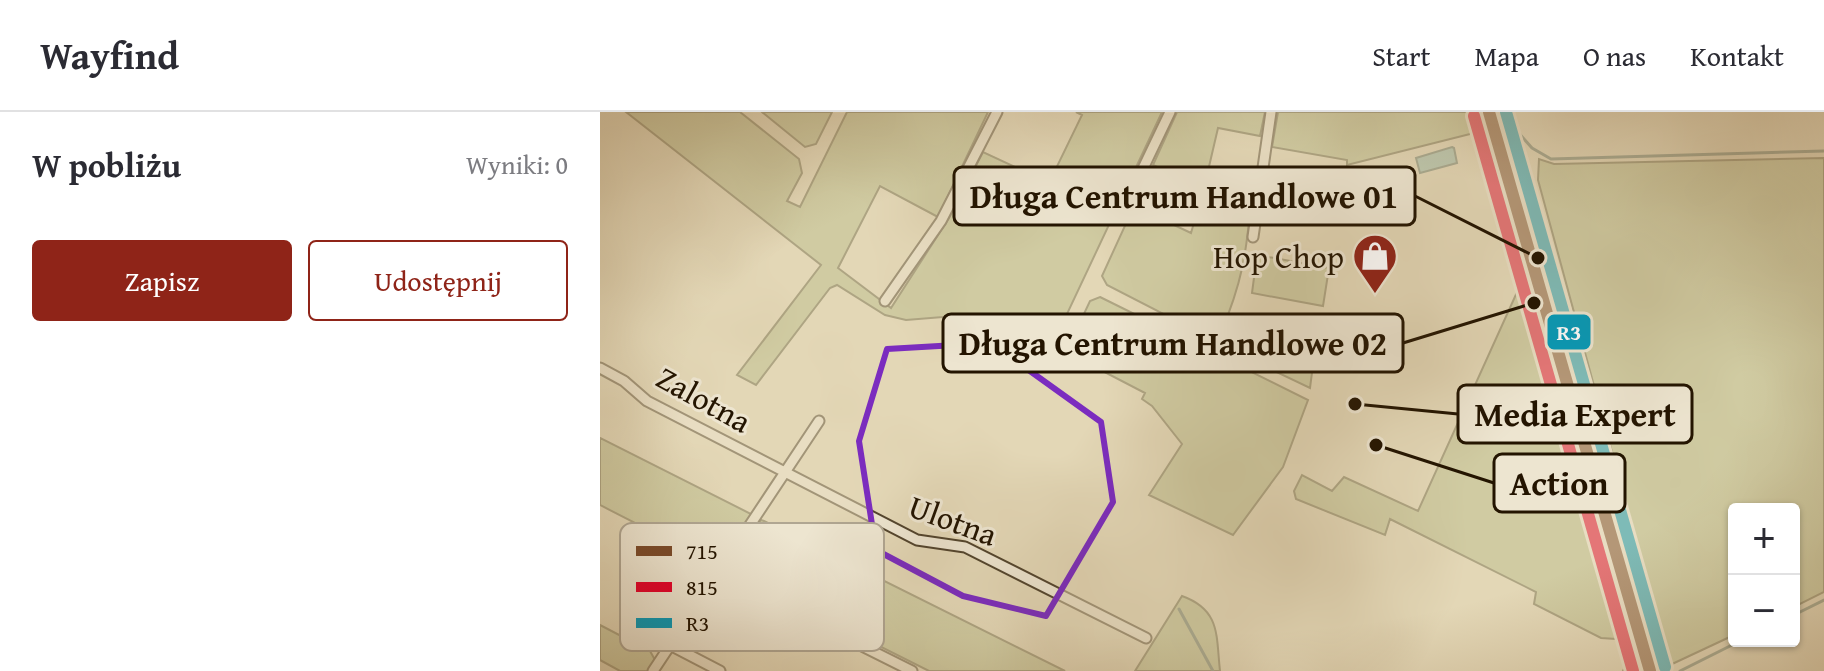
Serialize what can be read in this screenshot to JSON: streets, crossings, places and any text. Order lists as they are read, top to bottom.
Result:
{
  "streets": {
    "street": ["Zalotna", "Ulotna"]
  },
  "crossings": [
    ["Zalotna", "Ulotna"]
  ],
  "places": {
    "other": [
      "Długa Centrum Handlowe 01",
      "Długa Centrum Handlowe 02",
      "Media Expert",
      "Action"
    ],
    "shop": ["Hop Chop"]
  },
  "lines": ["transit line 715", "transit line R3", "transit line 815"],
  "legend": ["715", "815", "R3"],
  "page": {
    "header": "Wayfind",
    "nav": [
      "Start",
      "Mapa",
      "O nas",
      "Kontakt"
    ],
    "heading": ["W pobliżu", "Wyniki: 0"],
    "buttons": ["Zapisz", "Udostępnij"],
    "map_buttons": ["+", "−"]
  }
}
